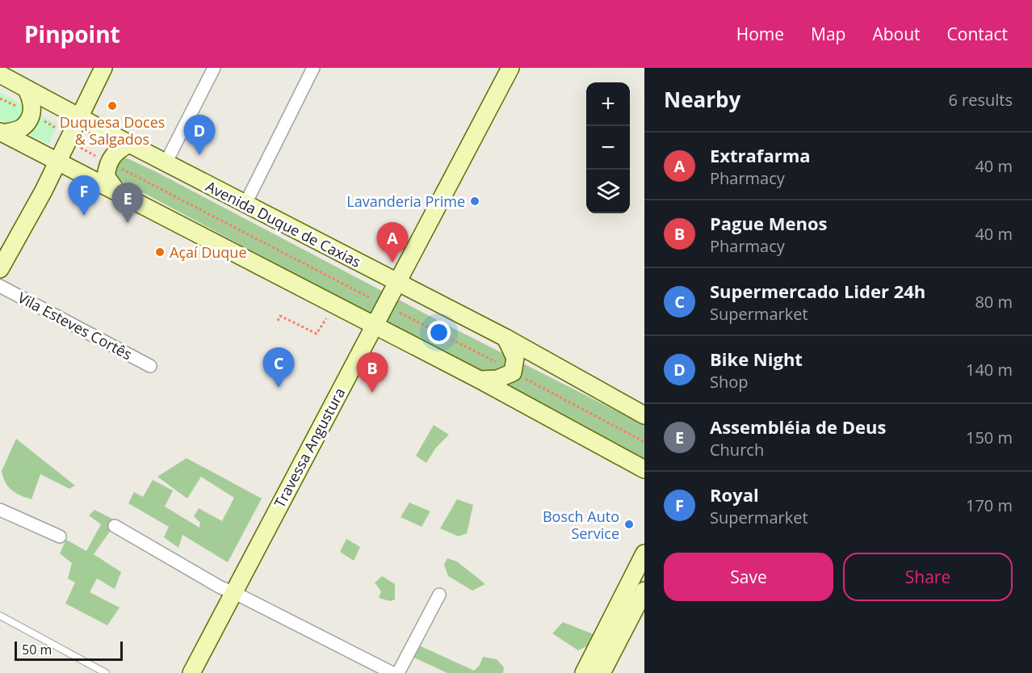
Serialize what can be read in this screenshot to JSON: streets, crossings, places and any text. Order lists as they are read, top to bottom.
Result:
{
  "streets": {
    "main road": ["Avenida Duque de Caxias", "Travessa Angustura"],
    "street": ["Vila Esteves Cortês"]
  },
  "crossings": [
    ["Avenida Duque de Caxias", "Travessa Angustura"]
  ],
  "places": [
    "Duquesa Doces & Salgados",
    "Lavanderia Prime",
    "Açaí Duque",
    "Bosch Auto Service"
  ],
  "scale_bar": "50 m",
  "page": {
    "header": "Pinpoint",
    "nav": [
      "Home",
      "Map",
      "About",
      "Contact"
    ],
    "heading": ["Nearby", "6 results"],
    "map_buttons": ["+", "−"],
    "pins": [
      "D",
      "F",
      "E",
      "A",
      "C",
      "B"
    ],
    "list": [
      {
        "mark": "A",
        "name": "Extrafarma",
        "note": "Pharmacy",
        "value": "40 m"
      },
      {
        "mark": "B",
        "name": "Pague Menos",
        "note": "Pharmacy",
        "value": "40 m"
      },
      {
        "mark": "C",
        "name": "Supermercado Lider 24h",
        "note": "Supermarket",
        "value": "80 m"
      },
      {
        "mark": "D",
        "name": "Bike Night",
        "note": "Shop",
        "value": "140 m"
      },
      {
        "mark": "E",
        "name": "Assembléia de Deus",
        "note": "Church",
        "value": "150 m"
      },
      {
        "mark": "F",
        "name": "Royal",
        "note": "Supermarket",
        "value": "170 m"
      }
    ],
    "buttons": ["Save", "Share"],
    "scale": "50 m"
  }
}
